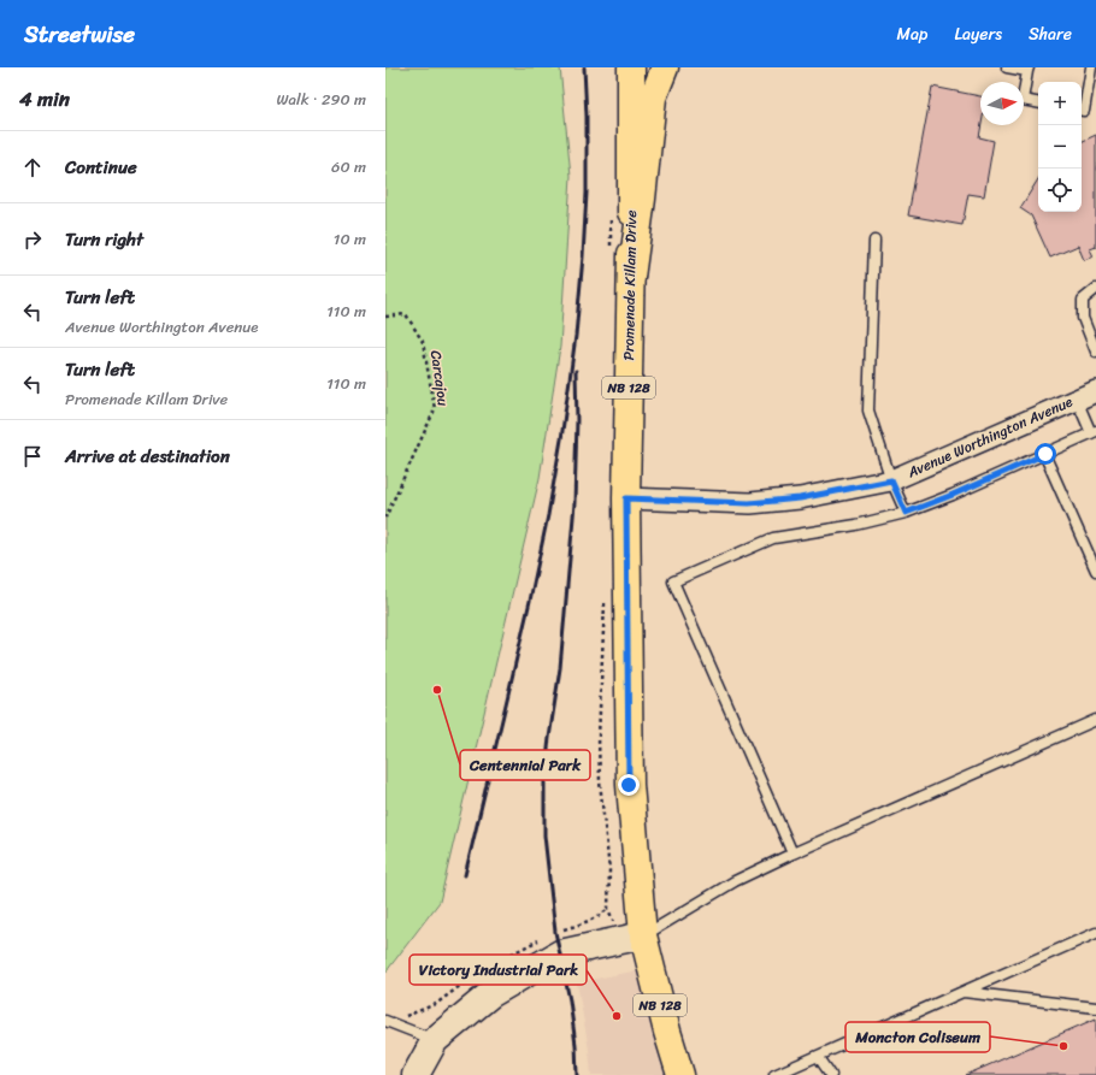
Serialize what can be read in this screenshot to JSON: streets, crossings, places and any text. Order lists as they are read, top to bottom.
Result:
{
  "streets": {
    "main road": ["Promenade Killam Drive", "NB 128"],
    "street": ["Avenue Worthington Avenue"],
    "path": ["Carcajou"]
  },
  "crossings": [
    ["Promenade Killam Drive", "Avenue Worthington Avenue"]
  ],
  "places": ["Centennial Park", "Victory Industrial Park", "Moncton Coliseum"],
  "north": "right",
  "page": {
    "header": "Streetwise",
    "nav": ["Map", "Layers", "Share"],
    "heading": ["4 min", "Walk · 290 m"],
    "map_buttons": ["+", "−"],
    "list": [
      ["Continue", "60 m"],
      ["Turn right", "10 m"],
      ["Turn left", "Avenue Worthington Avenue", "110 m"],
      ["Turn left", "Promenade Killam Drive", "110 m"],
      "Arrive at destination"
    ]
  }
}
